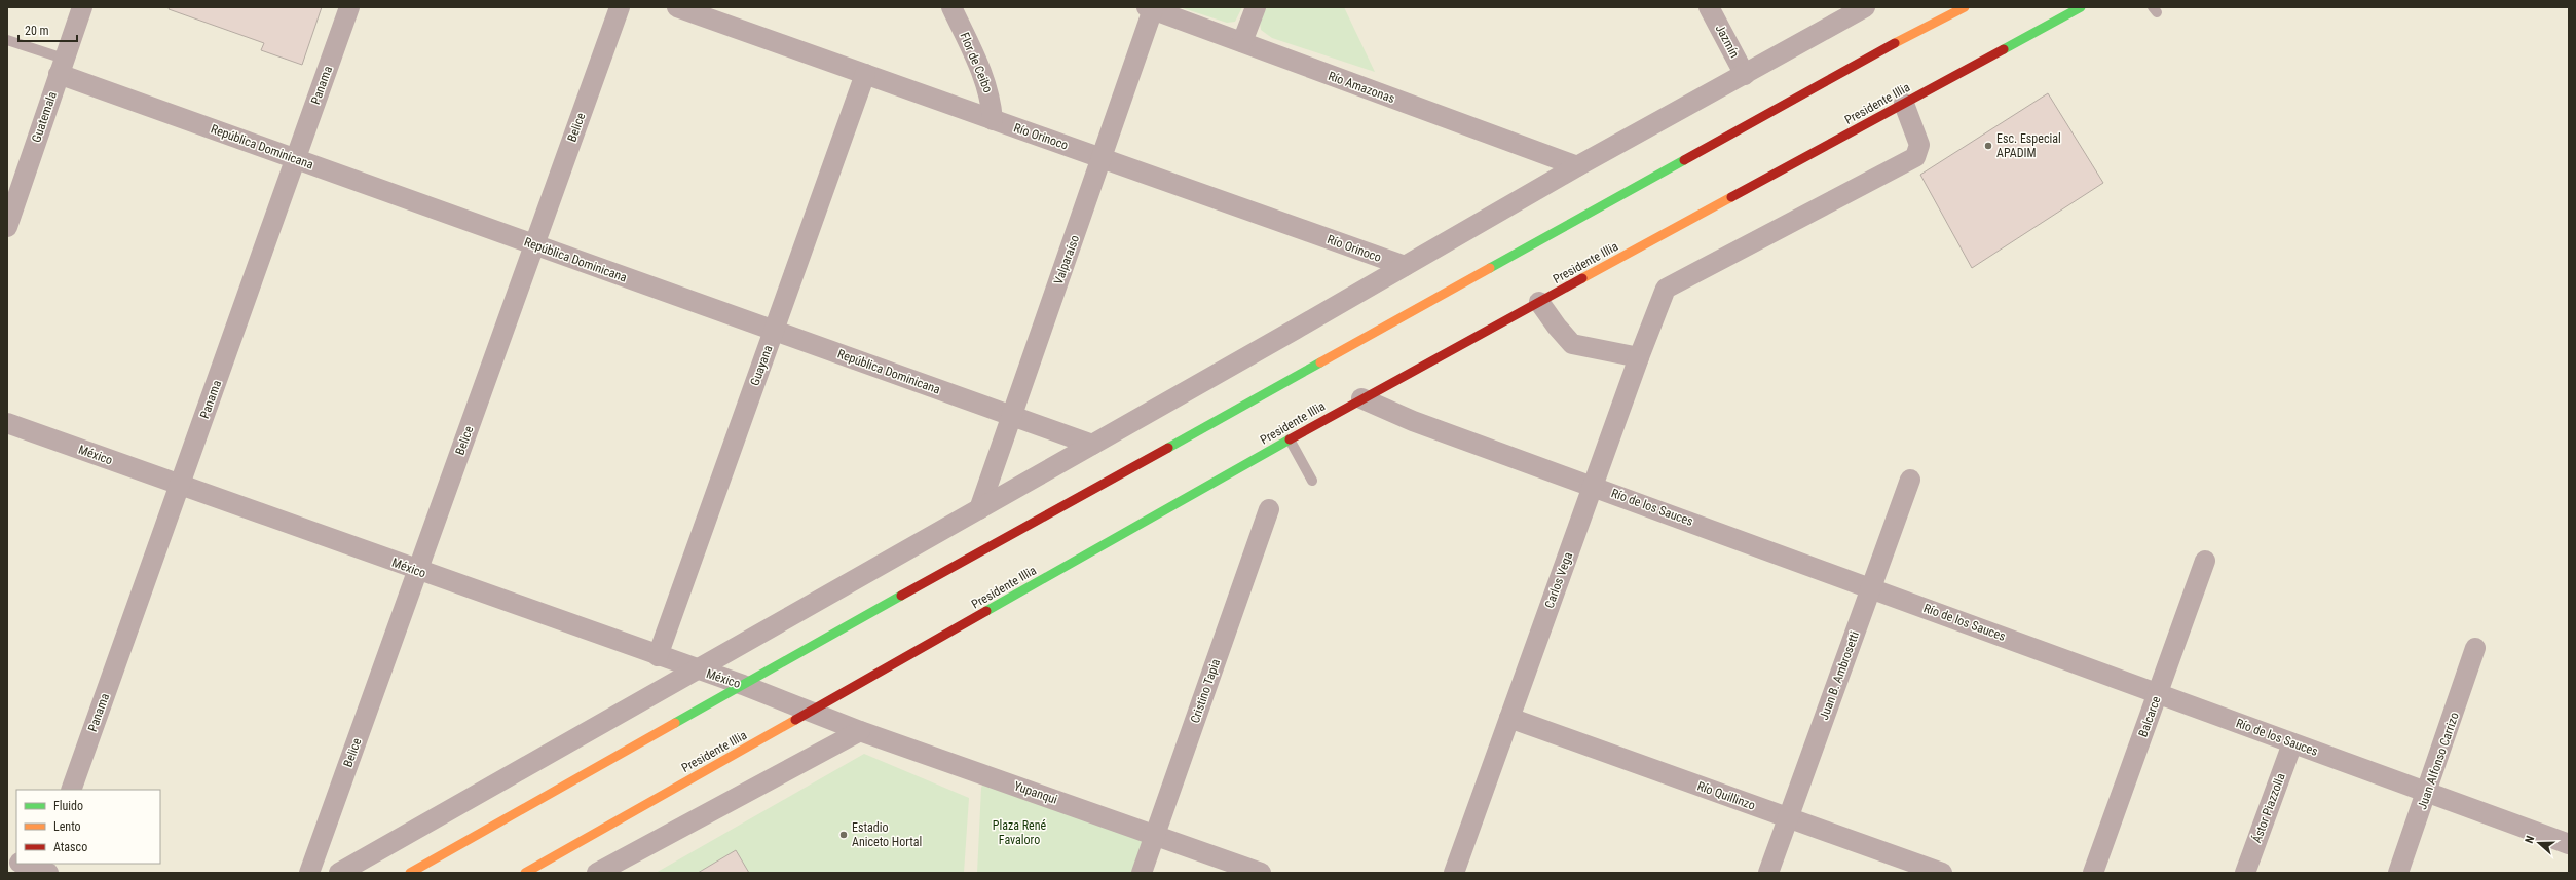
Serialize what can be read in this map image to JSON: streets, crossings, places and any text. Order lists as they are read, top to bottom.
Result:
{
  "streets": {
    "main road": ["Presidente Illia"],
    "street": [
      "Jazmín",
      "Flor de Ceibo",
      "Panama",
      "Río Amazonas",
      "Guatemala",
      "Belice",
      "Río Orinoco",
      "República Dominicana",
      "Valparaíso",
      "Guayana",
      "México",
      "Río de los Sauces",
      "Carlos Vega",
      "Juan B. Ambrosetti",
      "Cristino Tapia",
      "Balcarce",
      "Juan Alfonso Carrizo",
      "Yupanqui",
      "Río Quillinzo",
      "Ástor Piazzolla"
    ]
  },
  "crossings": [
    ["Flor de Ceibo", "Río Orinoco"],
    ["Panama", "República Dominicana"],
    ["Panama", "México"],
    ["Río Amazonas", "Valparaíso"],
    ["Presidente Illia", "México"],
    ["Presidente Illia", "Río de los Sauces"],
    ["Presidente Illia", "Carlos Vega"],
    ["Presidente Illia", "Yupanqui"],
    ["Guatemala", "República Dominicana"],
    ["Belice", "República Dominicana"],
    ["Belice", "México"],
    ["Río Orinoco", "Valparaíso"],
    ["Río Orinoco", "Guayana"],
    ["República Dominicana", "Valparaíso"],
    ["República Dominicana", "Guayana"],
    ["Guayana", "México"],
    ["México", "Yupanqui"],
    ["Río de los Sauces", "Carlos Vega"],
    ["Río de los Sauces", "Juan B. Ambrosetti"],
    ["Río de los Sauces", "Balcarce"],
    ["Río de los Sauces", "Juan Alfonso Carrizo"],
    ["Río de los Sauces", "Ástor Piazzolla"],
    ["Carlos Vega", "Río Quillinzo"],
    ["Juan B. Ambrosetti", "Río Quillinzo"],
    ["Cristino Tapia", "Yupanqui"]
  ],
  "parks": ["Plaza René Favaloro"],
  "places": ["Esc. Especial APADIM", "Estadio Aniceto Hortal"],
  "legend": ["Fluido", "Lento", "Atasco"],
  "scale_bar": "20 m",
  "north": "left"
}
